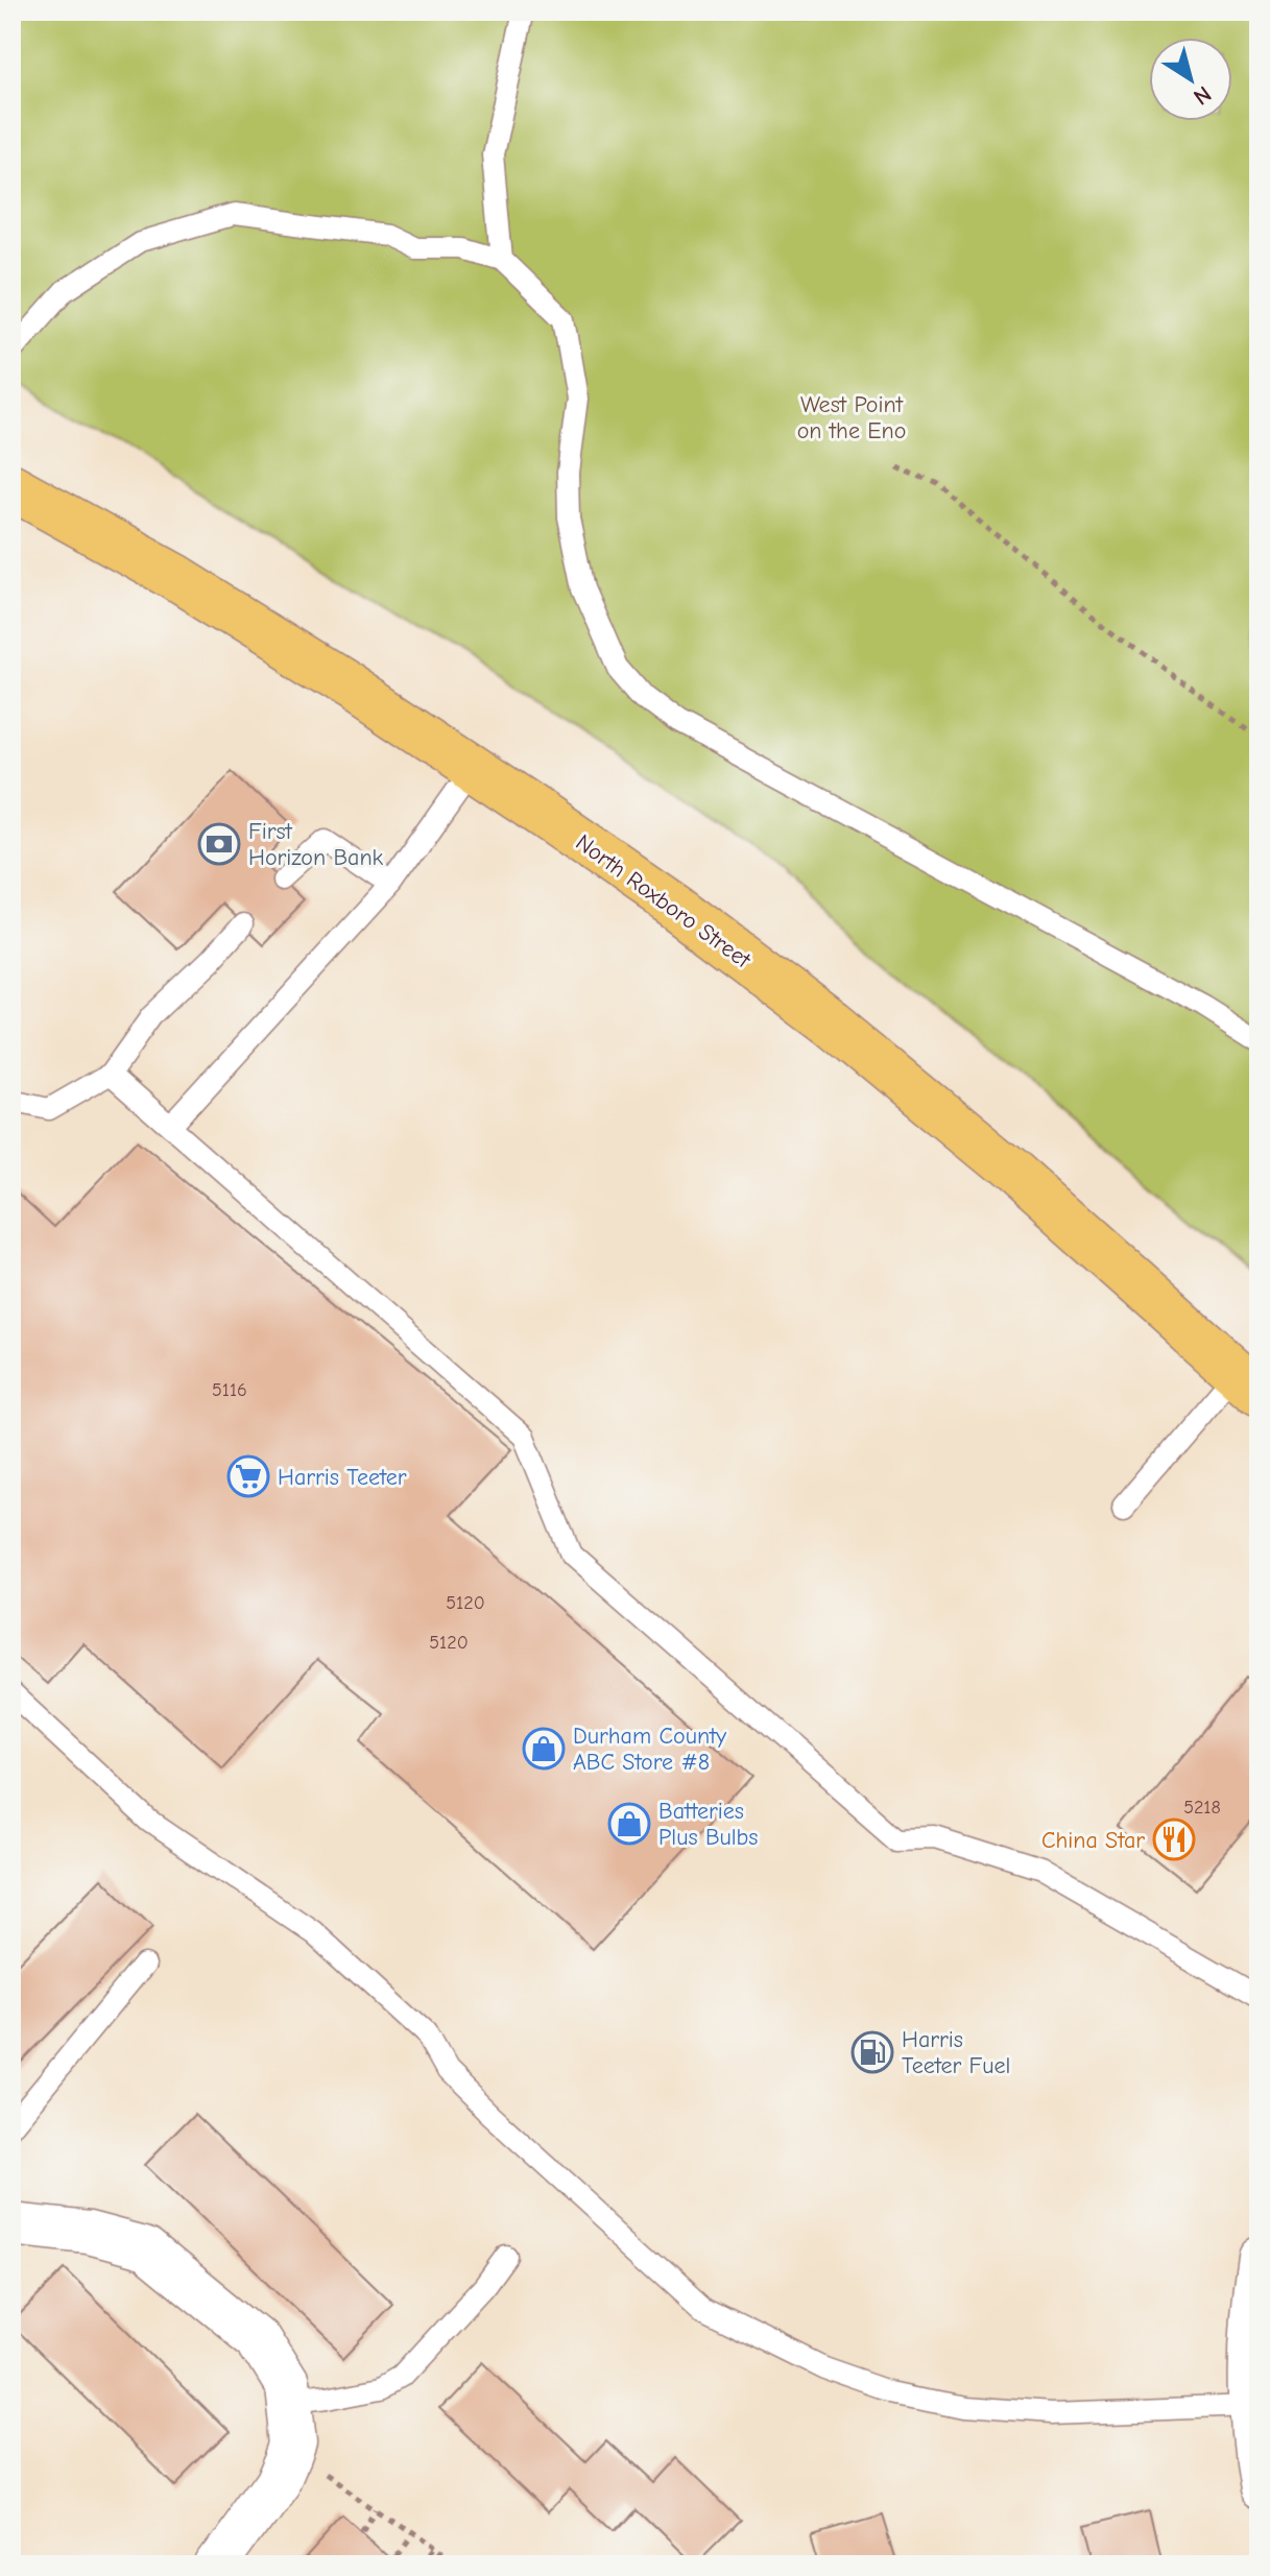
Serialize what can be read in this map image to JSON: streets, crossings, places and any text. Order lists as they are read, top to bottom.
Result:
{
  "streets": {
    "highway": ["North Roxboro Street"]
  },
  "parks": ["West Point on the Eno"],
  "places": {
    "bank": ["First Horizon Bank"],
    "supermarket": ["Harris Teeter"],
    "shop": ["Durham County ABC Store #8", "Batteries Plus Bulbs"],
    "restaurant": ["China Star"],
    "fuel station": ["Harris Teeter Fuel"]
  },
  "house_numbers": [
    "5116",
    "5120",
    "5120",
    "5218"
  ],
  "north": "bottom right"
}
